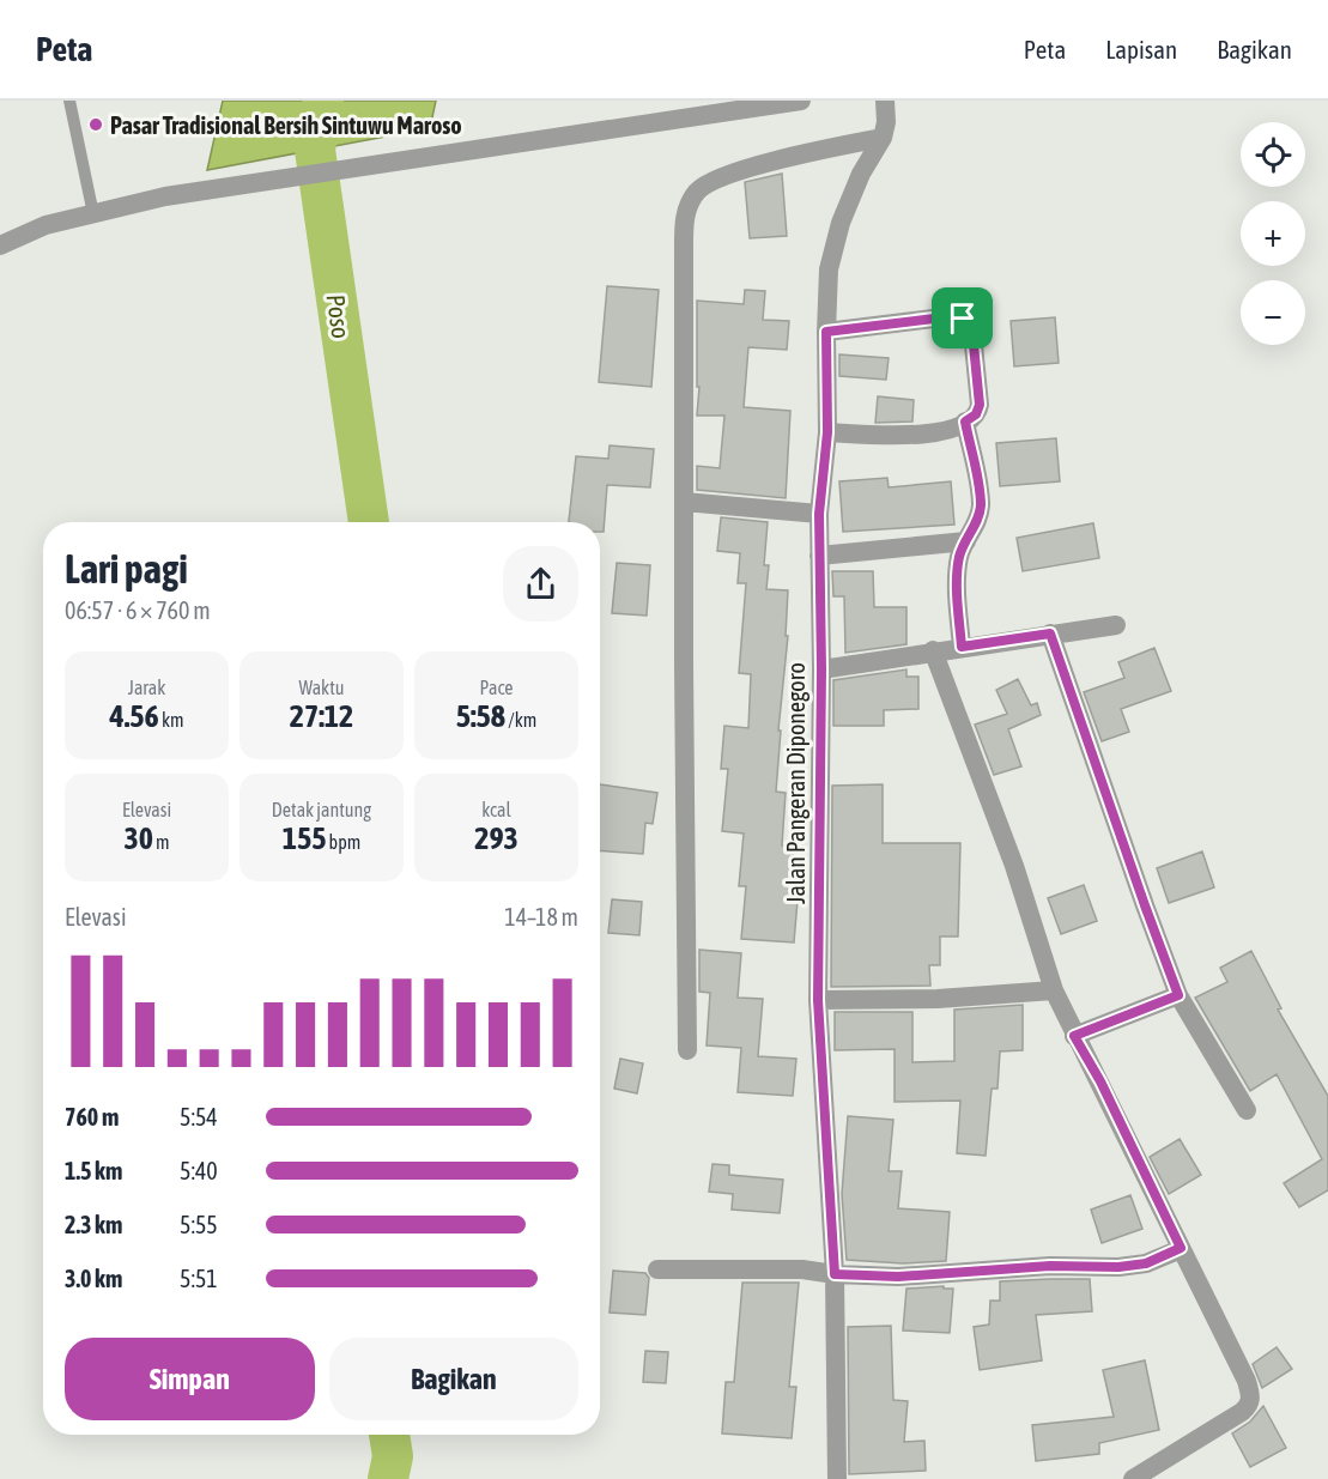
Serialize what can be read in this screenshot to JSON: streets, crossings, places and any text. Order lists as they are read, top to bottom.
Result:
{
  "streets": {
    "street": ["Jalan Pangeran Diponegoro"]
  },
  "water": ["Poso"],
  "places": ["Pasar Tradisional Bersih Sintuwu Maroso"],
  "page": {
    "header": "Peta",
    "nav": ["Peta", "Lapisan", "Bagikan"],
    "map_buttons": ["+", "−"],
    "heading": ["Lari pagi", "06:57 · 6 × 760 m"],
    "stats": [
      ["Jarak", "4.56 km"],
      ["Waktu", "27:12"],
      ["Pace", "5:58 /km"],
      ["Elevasi", "30 m"],
      ["Detak jantung", "155 bpm"],
      ["kcal", "293"]
    ],
    "chart": ["Elevasi", "14–18 m"],
    "list": [
      {
        "name": "760 m",
        "note": "5:54"
      },
      {
        "name": "1.5 km",
        "note": "5:40"
      },
      {
        "name": "2.3 km",
        "note": "5:55"
      },
      {
        "name": "3.0 km",
        "note": "5:51"
      }
    ],
    "buttons": ["Simpan", "Bagikan"]
  }
}
